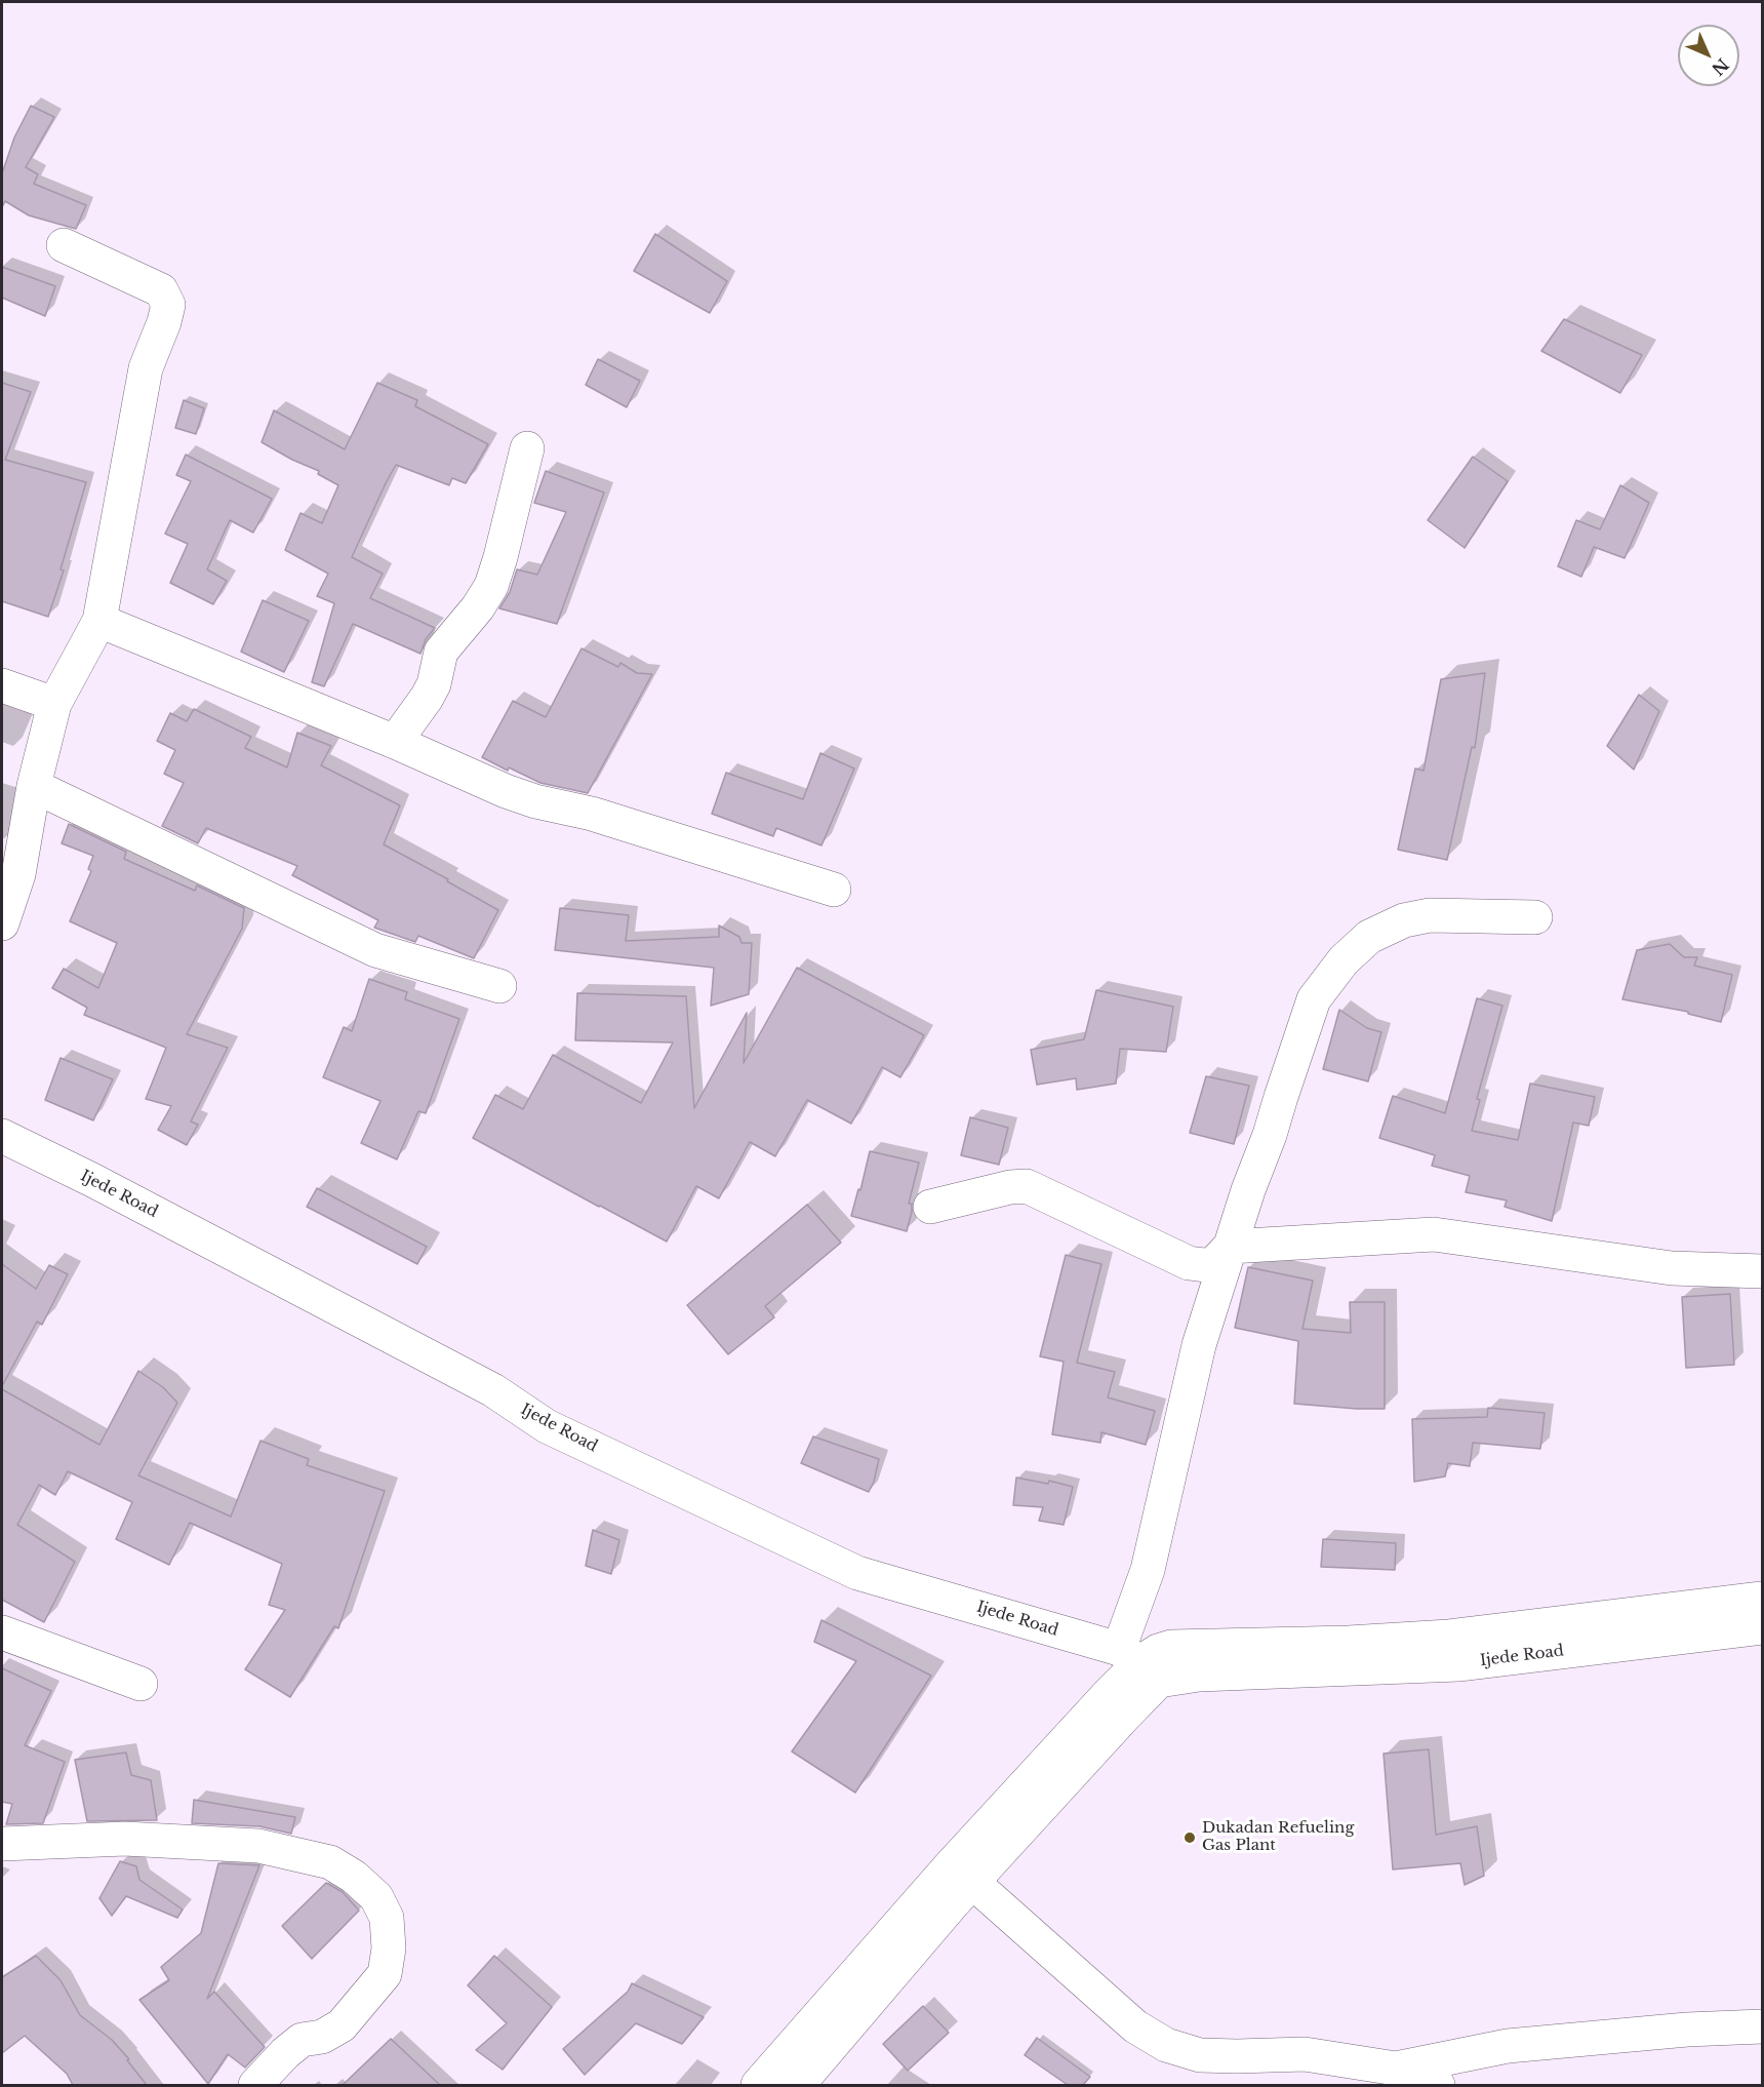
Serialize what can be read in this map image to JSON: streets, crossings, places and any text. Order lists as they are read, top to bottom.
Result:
{
  "streets": {
    "street": ["Ijede Road"]
  },
  "places": ["Dukadan Refueling Gas Plant"],
  "north": "bottom right"
}
